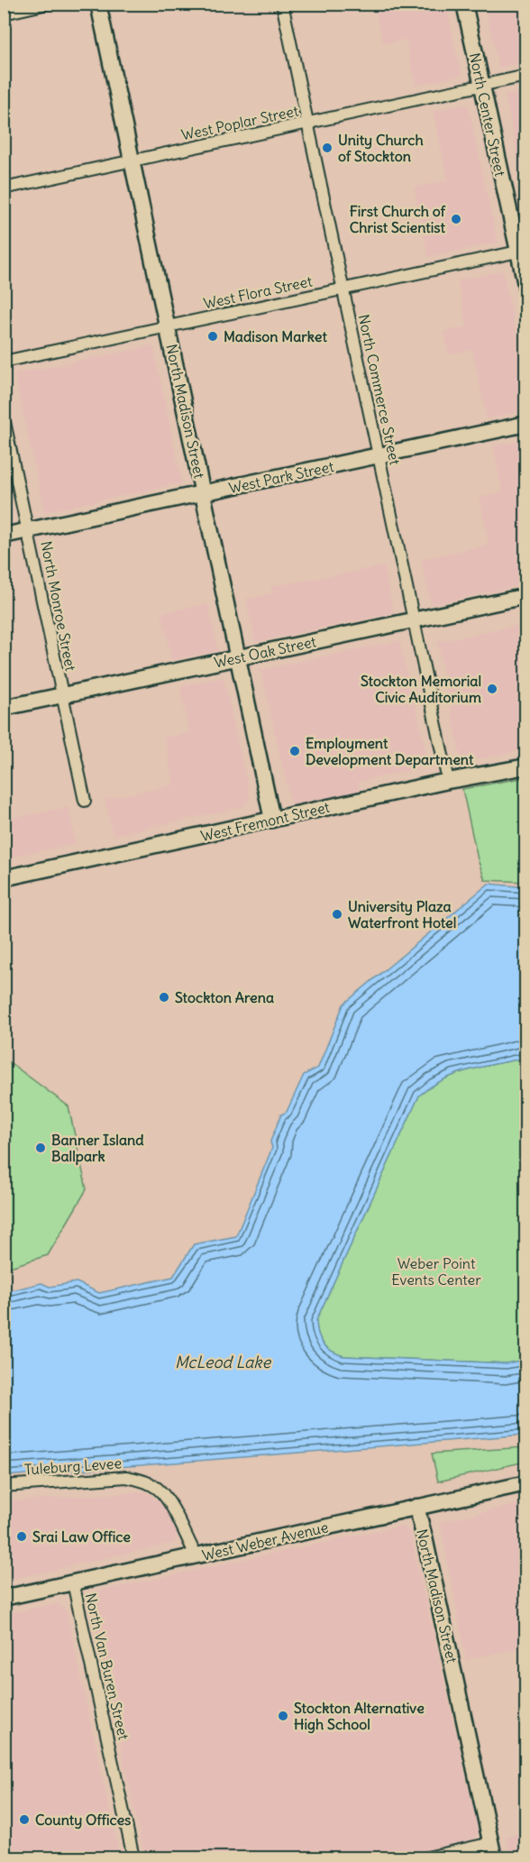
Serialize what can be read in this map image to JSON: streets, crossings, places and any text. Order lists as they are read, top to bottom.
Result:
{
  "streets": {
    "street": [
      "North Center Street",
      "West Poplar Street",
      "West Flora Street",
      "North Commerce Street",
      "North Madison Street",
      "West Park Street",
      "North Monroe Street",
      "West Oak Street",
      "West Fremont Street",
      "Tuleburg Levee",
      "West Weber Avenue",
      "North Van Buren Street"
    ]
  },
  "crossings": [
    ["North Center Street", "West Poplar Street"],
    ["North Center Street", "West Flora Street"],
    ["West Poplar Street", "North Commerce Street"],
    ["West Poplar Street", "North Madison Street"],
    ["West Flora Street", "North Commerce Street"],
    ["West Flora Street", "North Madison Street"],
    ["North Commerce Street", "West Park Street"],
    ["North Commerce Street", "West Oak Street"],
    ["North Commerce Street", "West Fremont Street"],
    ["North Madison Street", "West Park Street"],
    ["North Madison Street", "West Oak Street"],
    ["North Madison Street", "West Fremont Street"],
    ["North Madison Street", "West Weber Avenue"],
    ["West Park Street", "North Monroe Street"],
    ["North Monroe Street", "West Oak Street"],
    ["Tuleburg Levee", "West Weber Avenue"],
    ["West Weber Avenue", "North Van Buren Street"]
  ],
  "water": ["McLeod Lake"],
  "parks": ["Weber Point Events Center"],
  "places": [
    "Unity Church of Stockton",
    "First Church of Christ Scientist",
    "Madison Market",
    "Stockton Memorial Civic Auditorium",
    "Employment Development Department",
    "University Plaza Waterfront Hotel",
    "Stockton Arena",
    "Banner Island Ballpark",
    "Srai Law Office",
    "Stockton Alternative High School",
    "County Offices"
  ]
}
